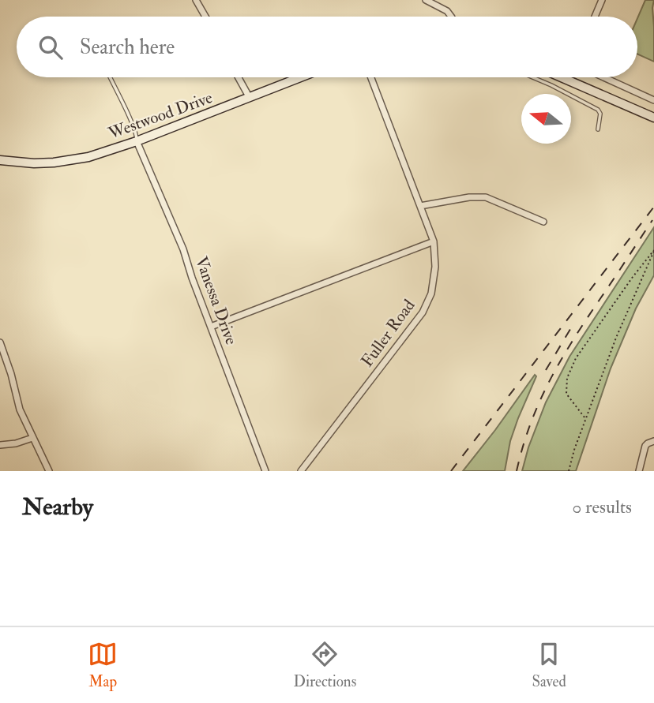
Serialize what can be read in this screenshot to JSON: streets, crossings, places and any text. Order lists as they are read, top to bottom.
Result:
{
  "streets": {
    "main road": ["Westwood Drive"],
    "street": ["Vanessa Drive", "Fuller Road"]
  },
  "crossings": [
    ["Westwood Drive", "Vanessa Drive"]
  ],
  "north": "left",
  "page": {
    "search": "Search here",
    "heading": ["Nearby", "0 results"],
    "nav": ["Map", "Directions", "Saved"]
  }
}
